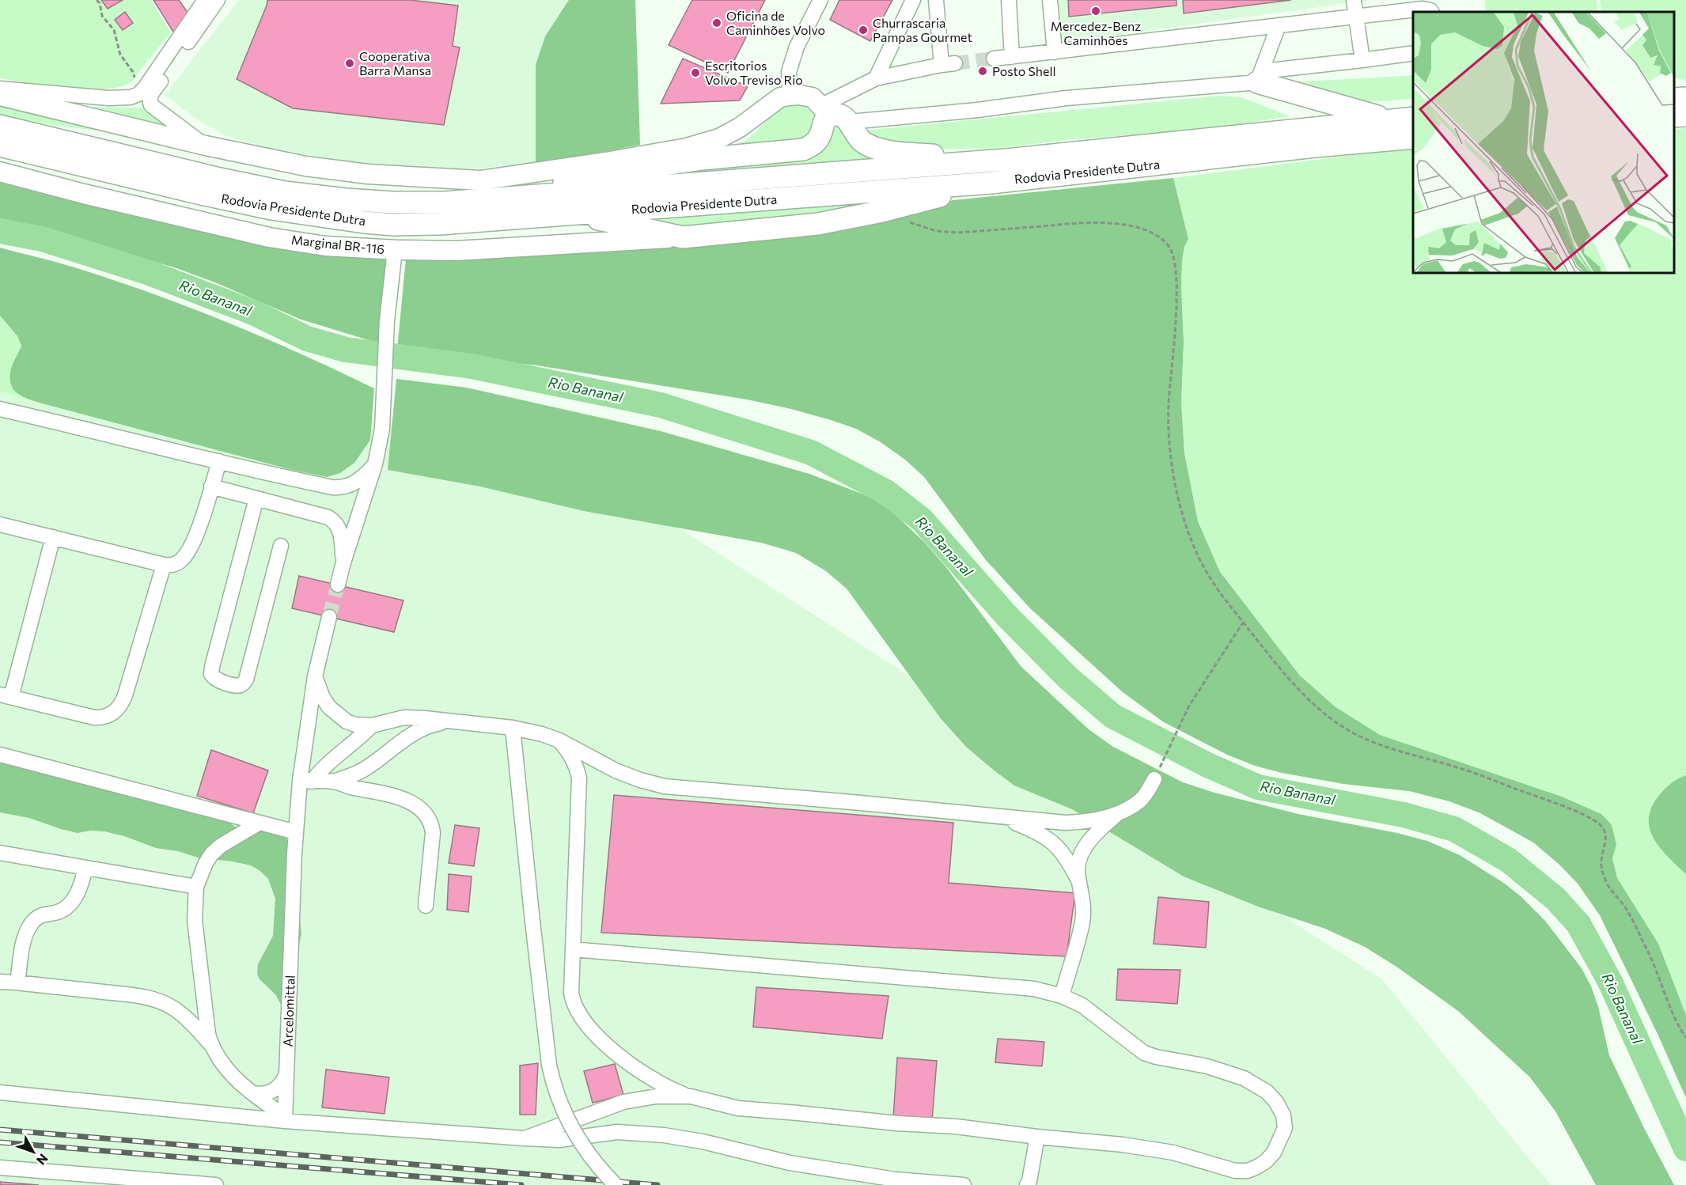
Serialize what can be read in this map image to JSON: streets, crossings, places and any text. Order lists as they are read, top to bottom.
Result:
{
  "streets": {
    "highway": ["Rodovia Presidente Dutra"],
    "main road": ["Marginal BR-116"],
    "street": ["Arcelomittal"]
  },
  "water": ["Rio Bananal"],
  "places": [
    "Mercedez-Benz Caminhões",
    "Oficina de Caminhões Volvo",
    "Churrascaria Pampas Gourmet",
    "Cooperativa Barra Mansa",
    "Posto Shell",
    "Escritorios Volvo Treviso Rio"
  ],
  "north": "bottom right"
}
